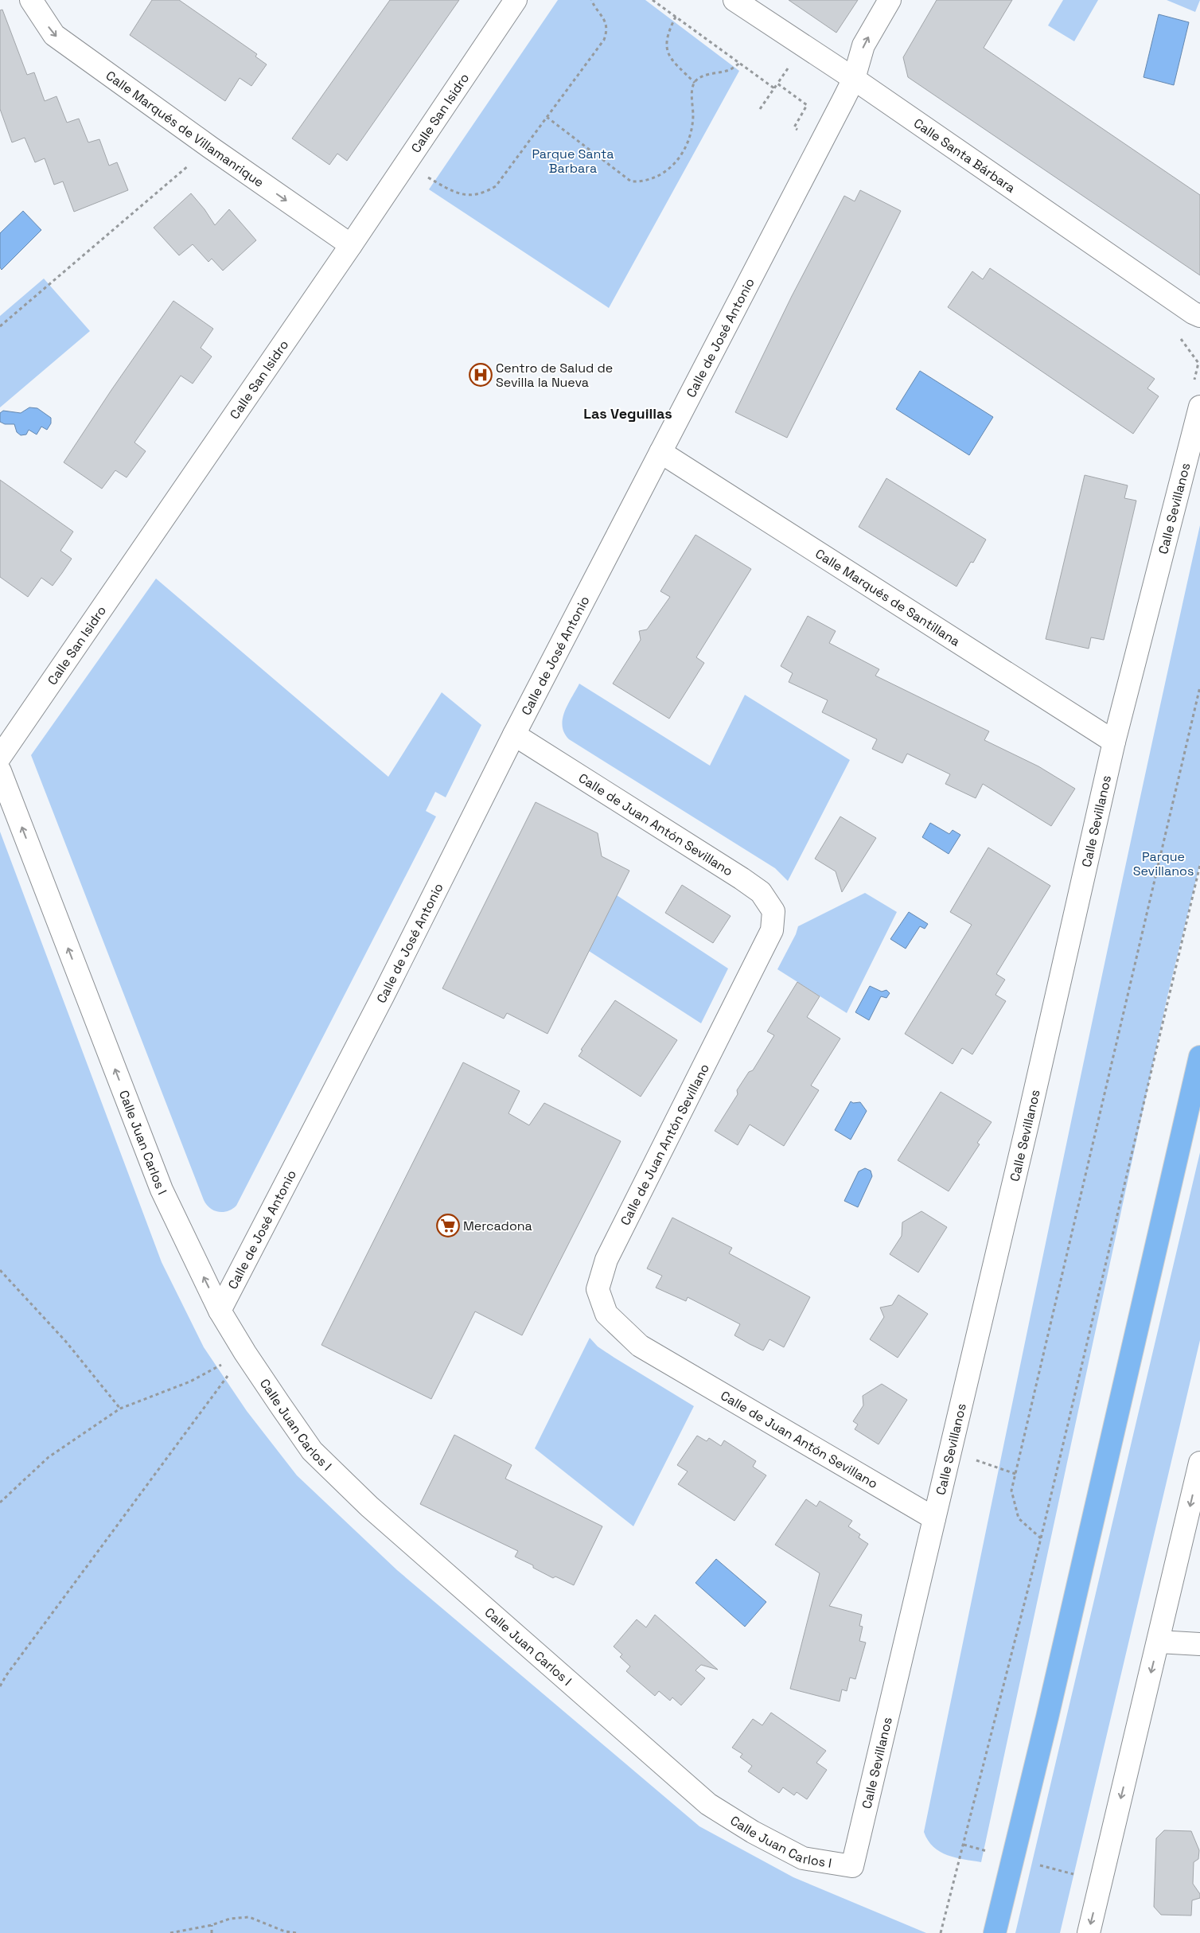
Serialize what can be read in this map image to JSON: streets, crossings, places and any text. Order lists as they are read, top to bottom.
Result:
{
  "streets": {
    "street": [
      "Calle San Isidro",
      "Calle Marqués de Villamanrique",
      "Calle Santa Bárbara",
      "Calle de José Antonio",
      "Calle Sevillanos",
      "Calle Marqués de Santillana",
      "Calle de Juan Antón Sevillano",
      "Calle Juan Carlos I"
    ]
  },
  "crossings": [
    ["Calle San Isidro", "Calle Marqués de Villamanrique"],
    ["Calle Santa Bárbara", "Calle de José Antonio"],
    ["Calle de José Antonio", "Calle Marqués de Santillana"],
    ["Calle de José Antonio", "Calle de Juan Antón Sevillano"],
    ["Calle de José Antonio", "Calle Juan Carlos I"],
    ["Calle Sevillanos", "Calle Marqués de Santillana"],
    ["Calle Sevillanos", "Calle de Juan Antón Sevillano"],
    ["Calle Sevillanos", "Calle Juan Carlos I"]
  ],
  "one_way": ["Calle Marqués de Villamanrique", "Calle Juan Carlos I"],
  "districts": ["Las Veguillas"],
  "parks": ["Parque Santa Barbara", "Parque Sevillanos"],
  "places": {
    "hospital": ["Centro de Salud de Sevilla la Nueva"],
    "supermarket": ["Mercadona"]
  }
}
